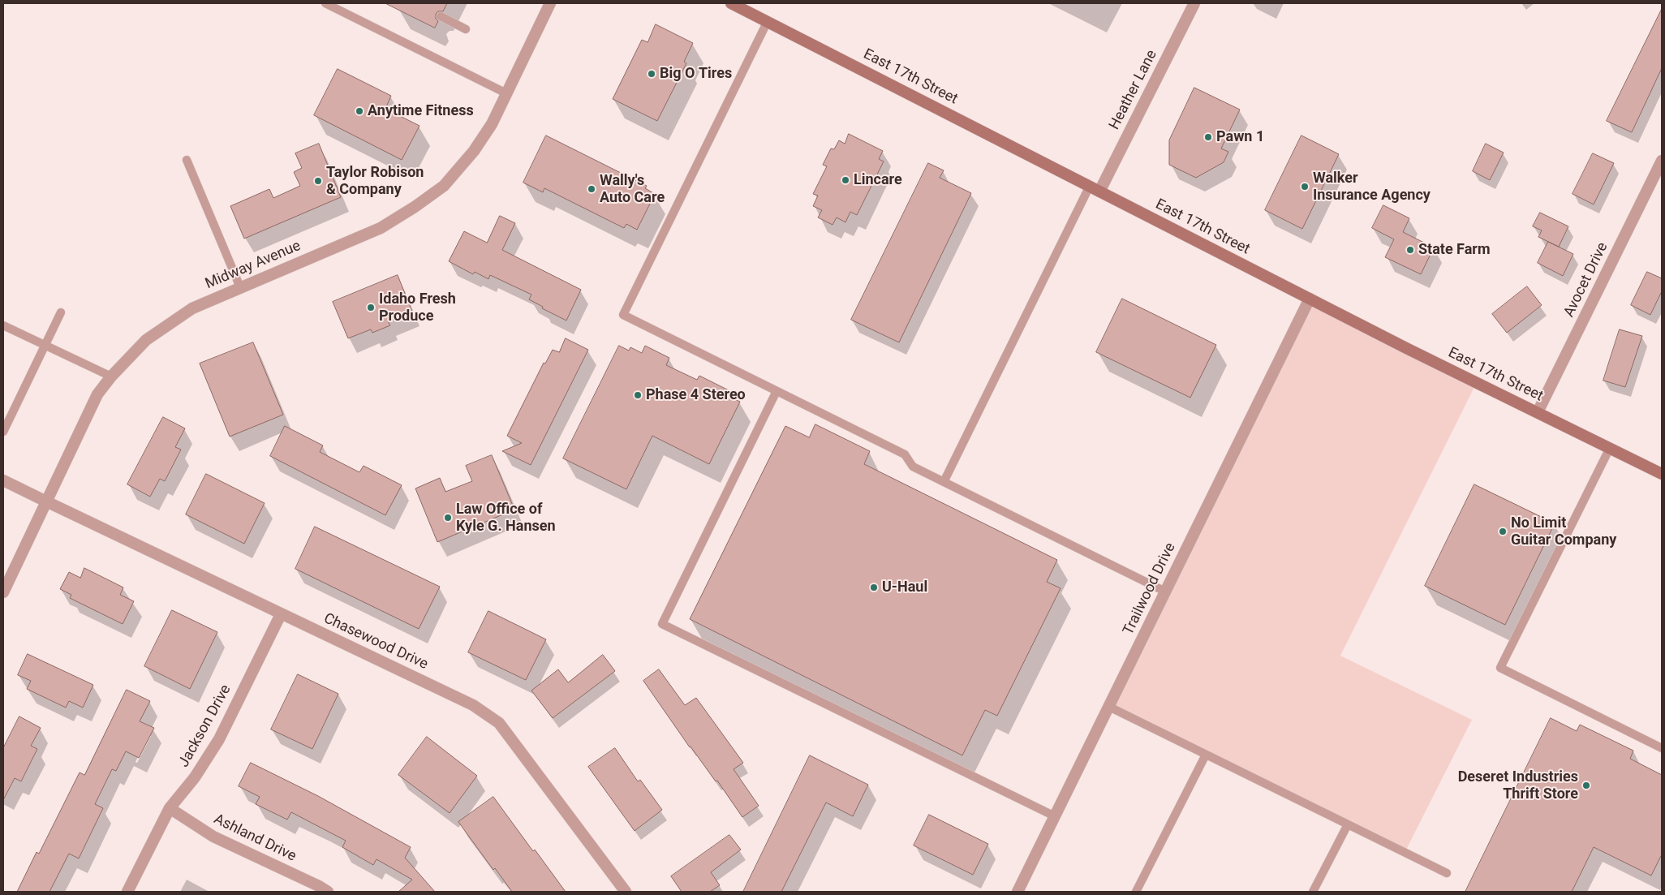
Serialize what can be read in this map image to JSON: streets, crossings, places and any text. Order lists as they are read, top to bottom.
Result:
{
  "streets": {
    "main road": ["East 17th Street"],
    "street": [
      "Heather Lane",
      "Midway Avenue",
      "Avocet Drive",
      "Trailwood Drive",
      "Chasewood Drive",
      "Jackson Drive",
      "Ashland Drive"
    ]
  },
  "crossings": [
    ["East 17th Street", "Heather Lane"],
    ["East 17th Street", "Avocet Drive"],
    ["East 17th Street", "Trailwood Drive"],
    ["Midway Avenue", "Chasewood Drive"],
    ["Chasewood Drive", "Jackson Drive"],
    ["Jackson Drive", "Ashland Drive"]
  ],
  "places": [
    "Big O Tires",
    "Anytime Fitness",
    "Pawn 1",
    "Lincare",
    "Taylor Robison & Company",
    "Walker Insurance Agency",
    "Wally's Auto Care",
    "State Farm",
    "Idaho Fresh Produce",
    "Phase 4 Stereo",
    "Law Office of Kyle G. Hansen",
    "No Limit Guitar Company",
    "U-Haul",
    "Deseret Industries Thrift Store"
  ]
}
